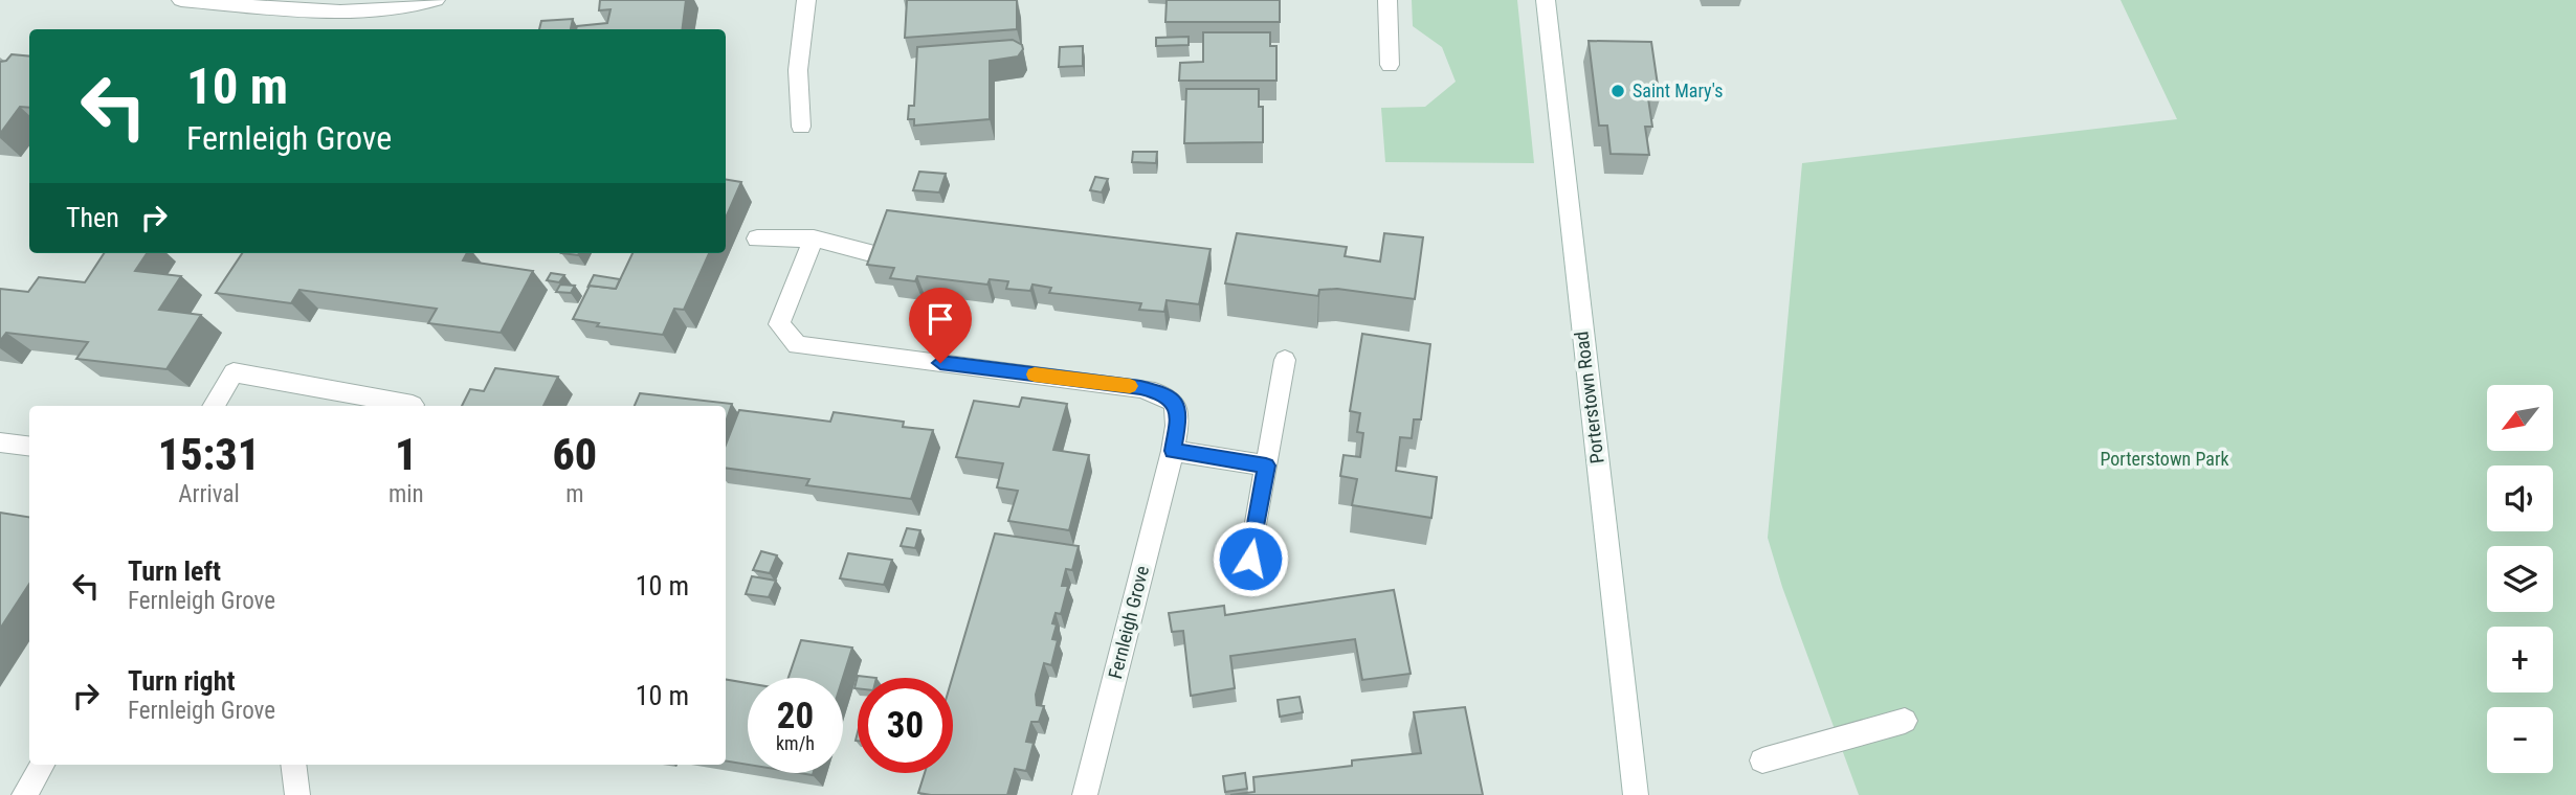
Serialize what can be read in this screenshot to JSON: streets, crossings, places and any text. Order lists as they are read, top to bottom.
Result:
{
  "streets": {
    "street": ["Porterstown Road", "Fernleigh Grove"]
  },
  "parks": ["Porterstown Park"],
  "places": ["Saint Mary's"],
  "north": "bottom left",
  "page": {
    "turn": ["10 m", "Fernleigh Grove"],
    "then": "Then",
    "map_buttons": ["+", "−"],
    "eta": [
      "15:31",
      "Arrival",
      "1",
      "min",
      "60",
      "m"
    ],
    "list": [
      {
        "name": "Turn left",
        "note": "Fernleigh Grove",
        "value": "10 m"
      },
      {
        "name": "Turn right",
        "note": "Fernleigh Grove",
        "value": "10 m"
      }
    ],
    "speed": "20 km/h",
    "limit": "30"
  }
}
